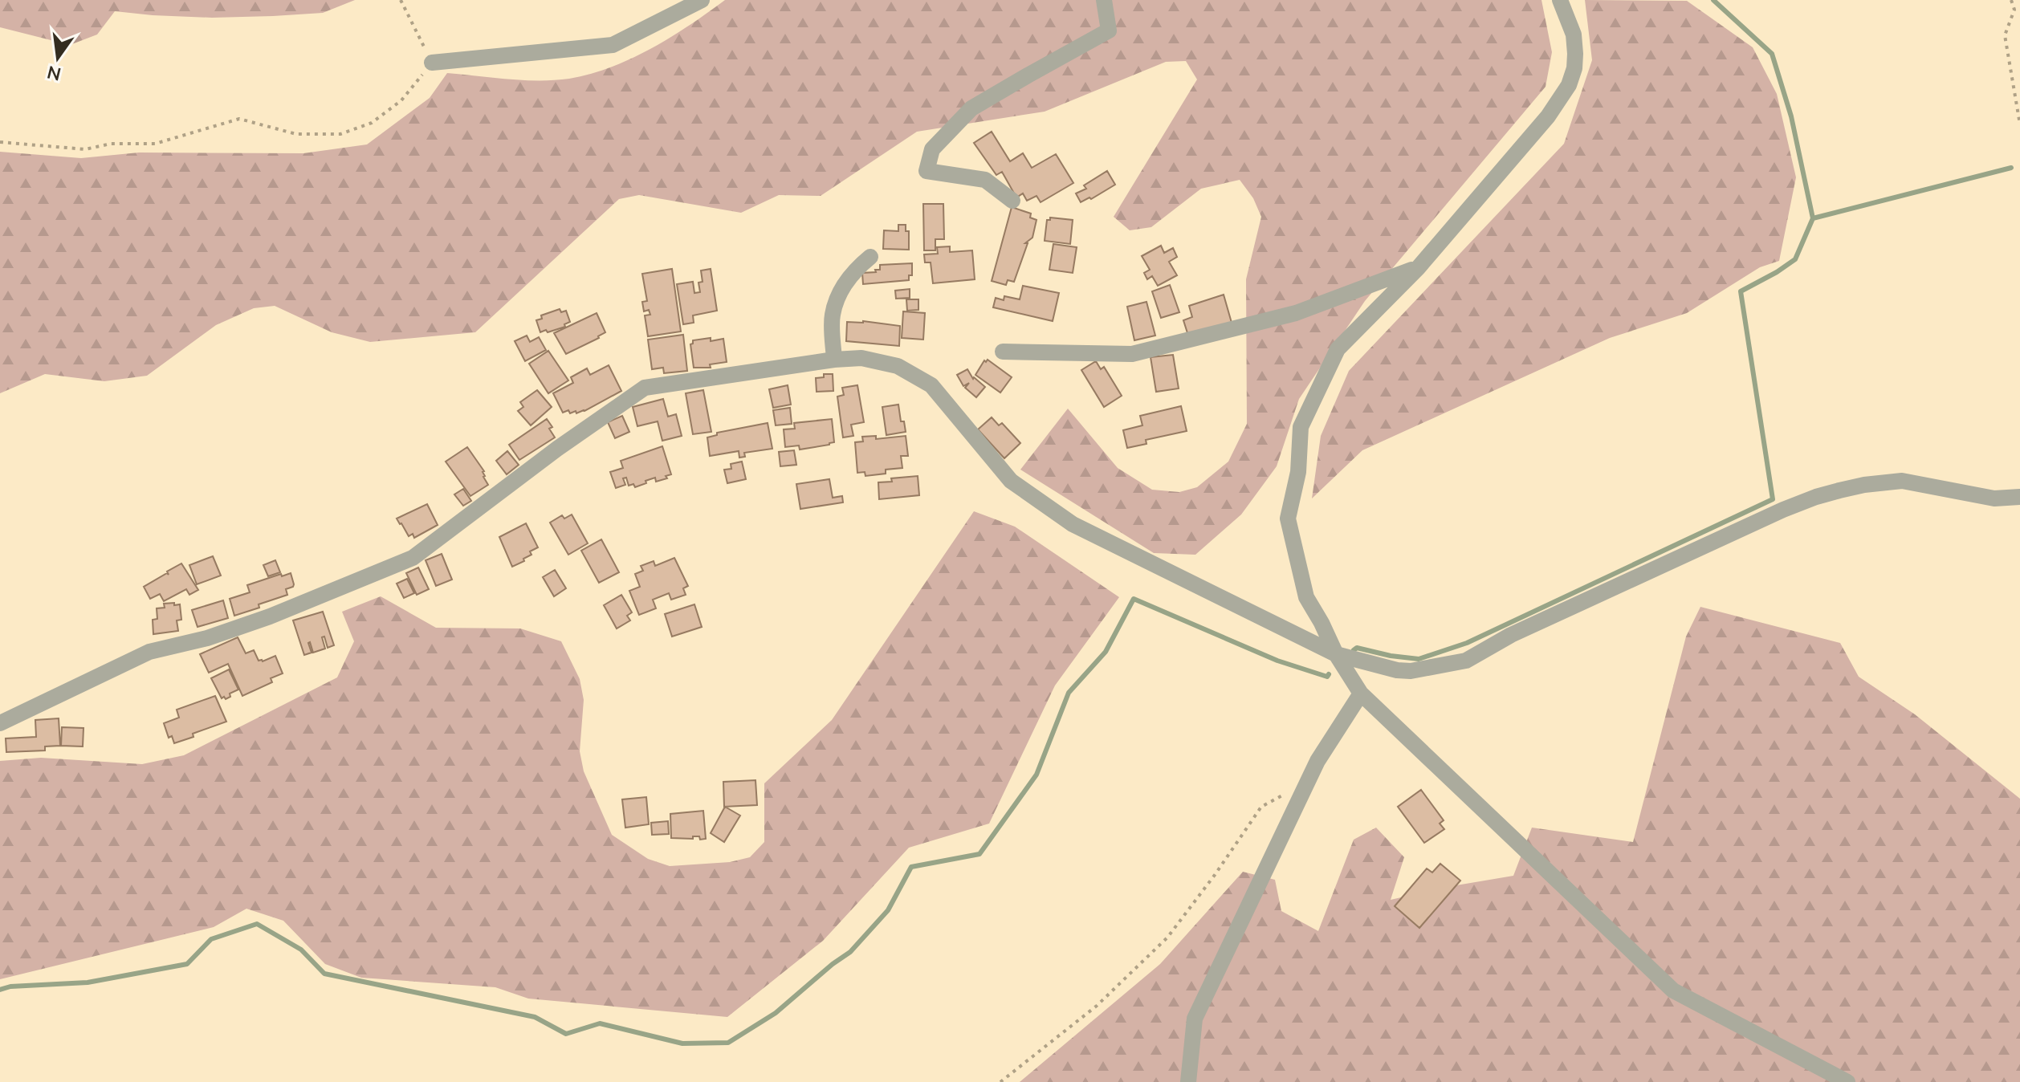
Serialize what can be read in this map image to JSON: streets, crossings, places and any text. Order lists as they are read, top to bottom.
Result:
{
  "north": "bottom"
}
